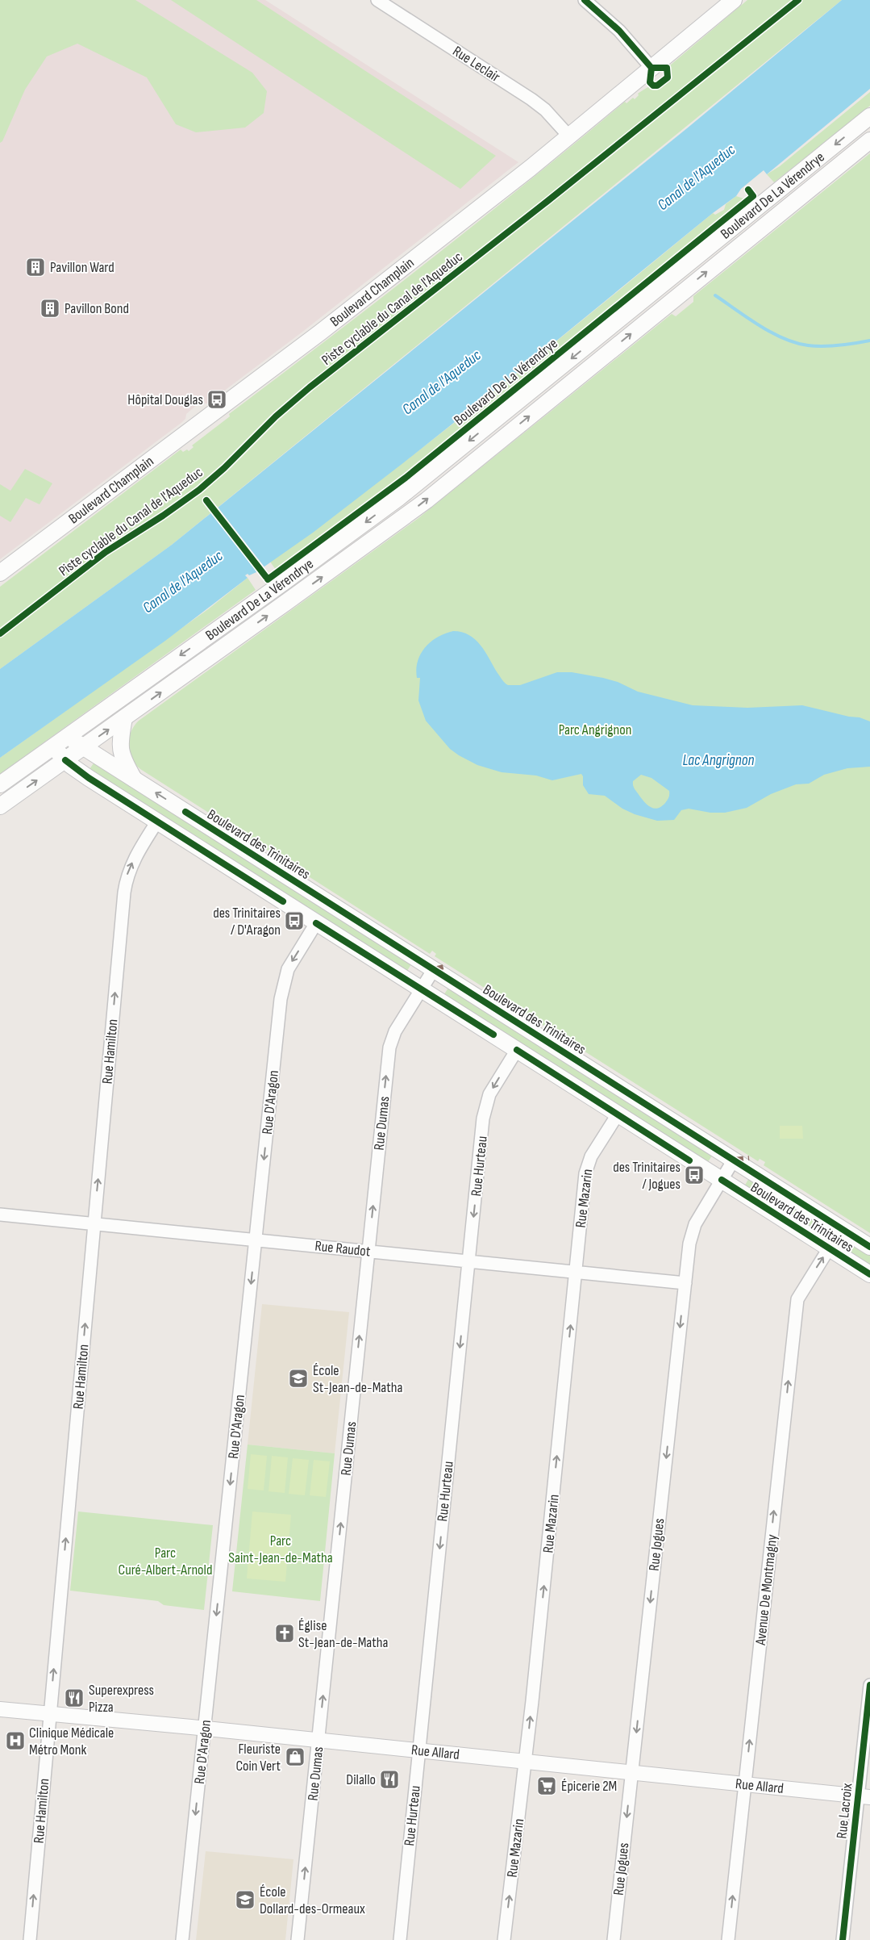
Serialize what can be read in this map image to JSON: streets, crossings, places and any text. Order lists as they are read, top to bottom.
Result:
{
  "streets": {
    "main road": ["Boulevard De La Vérendrye", "Boulevard Champlain", "Boulevard des Trinitaires"],
    "street": [
      "Rue Leclair",
      "Rue Hamilton",
      "Rue D'Aragon",
      "Rue Dumas",
      "Rue Hurteau",
      "Rue Mazarin",
      "Rue Raudot",
      "Rue Jogues",
      "Avenue De Montmagny",
      "Rue Allard",
      "Rue Lacroix"
    ],
    "cycle path": ["Piste cyclable du Canal de l'Aqueduc"]
  },
  "crossings": [
    ["Rue Leclair", "Boulevard Champlain"],
    ["Boulevard De La Vérendrye", "Boulevard des Trinitaires"],
    ["Boulevard des Trinitaires", "Rue Hamilton"],
    ["Boulevard des Trinitaires", "Rue D'Aragon"],
    ["Boulevard des Trinitaires", "Rue Dumas"],
    ["Boulevard des Trinitaires", "Rue Hurteau"],
    ["Boulevard des Trinitaires", "Rue Mazarin"],
    ["Boulevard des Trinitaires", "Rue Jogues"],
    ["Boulevard des Trinitaires", "Avenue De Montmagny"],
    ["Rue Hamilton", "Rue Raudot"],
    ["Rue Hamilton", "Rue Allard"],
    ["Rue D'Aragon", "Rue Raudot"],
    ["Rue D'Aragon", "Rue Allard"],
    ["Rue Dumas", "Rue Raudot"],
    ["Rue Dumas", "Rue Allard"],
    ["Rue Hurteau", "Rue Raudot"],
    ["Rue Hurteau", "Rue Allard"],
    ["Rue Mazarin", "Rue Raudot"],
    ["Rue Mazarin", "Rue Allard"],
    ["Rue Raudot", "Rue Jogues"],
    ["Rue Jogues", "Rue Allard"],
    ["Avenue De Montmagny", "Rue Allard"],
    ["Rue Allard", "Rue Lacroix"]
  ],
  "one_way": [
    "Rue Hamilton",
    "Rue D'Aragon",
    "Rue Dumas",
    "Rue Hurteau",
    "Rue Mazarin",
    "Rue Jogues",
    "Avenue De Montmagny"
  ],
  "water": ["Canal de l'Aqueduc", "Lac Angrignon"],
  "parks": ["Parc Angrignon", "Parc Saint-Jean-de-Matha", "Parc Curé-Albert-Arnold"],
  "places": {
    "building": ["Pavillon Ward", "Pavillon Bond"],
    "bus stop": ["Hôpital Douglas", "des Trinitaires / D'Aragon", "des Trinitaires / Jogues"],
    "school or university": ["École St-Jean-de-Matha", "École Dollard-des-Ormeaux"],
    "church": ["Église St-Jean-de-Matha"],
    "restaurant": ["Superexpress Pizza", "Dilallo"],
    "hospital": ["Clinique Médicale Métro Monk"],
    "shop": ["Fleuriste Coin Vert"],
    "supermarket": ["Épicerie 2M"]
  }
}
